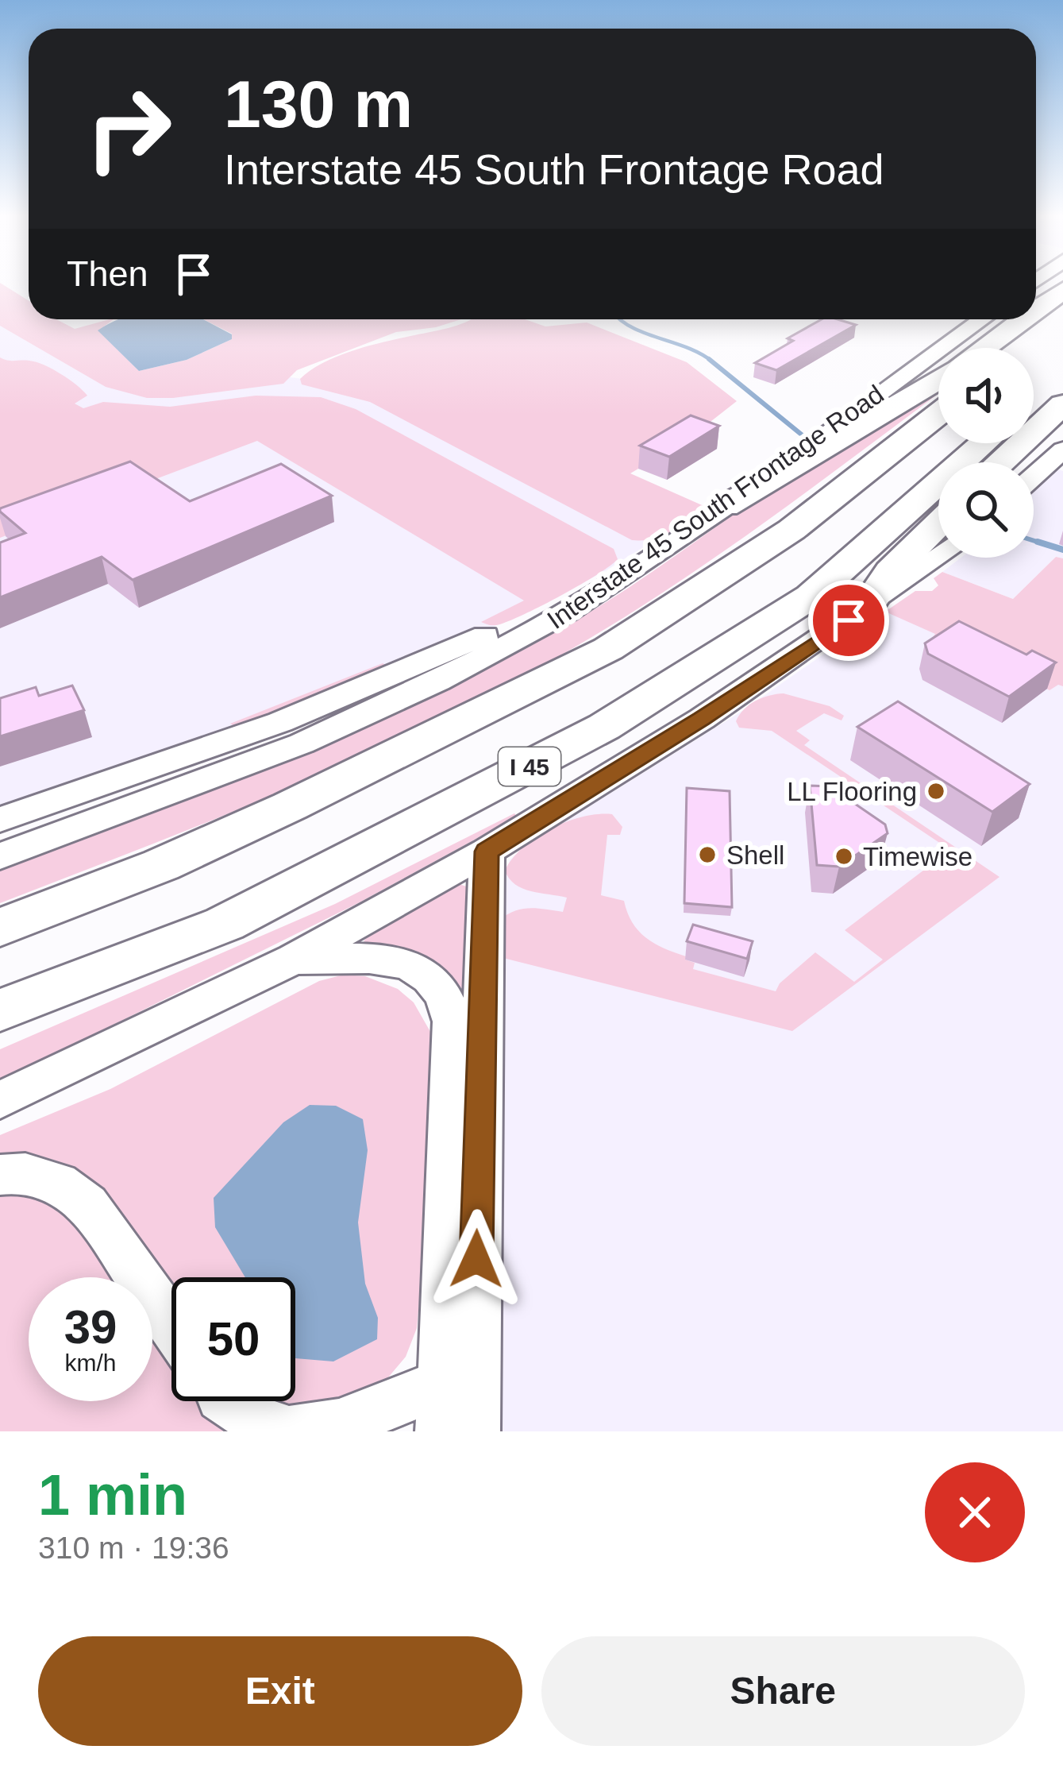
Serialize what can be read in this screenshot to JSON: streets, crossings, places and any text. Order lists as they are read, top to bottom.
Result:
{
  "streets": {
    "highway": ["I 45"],
    "main road": ["Interstate 45 South Frontage Road"]
  },
  "places": ["LL Flooring", "Shell", "Timewise"],
  "page": {
    "turn": ["130 m", "Interstate 45 South Frontage Road"],
    "then": "Then",
    "speed": "39 km/h",
    "limit": "50",
    "heading": ["1 min", "310 m · 19:36"],
    "buttons": ["Exit", "Share"]
  }
}
